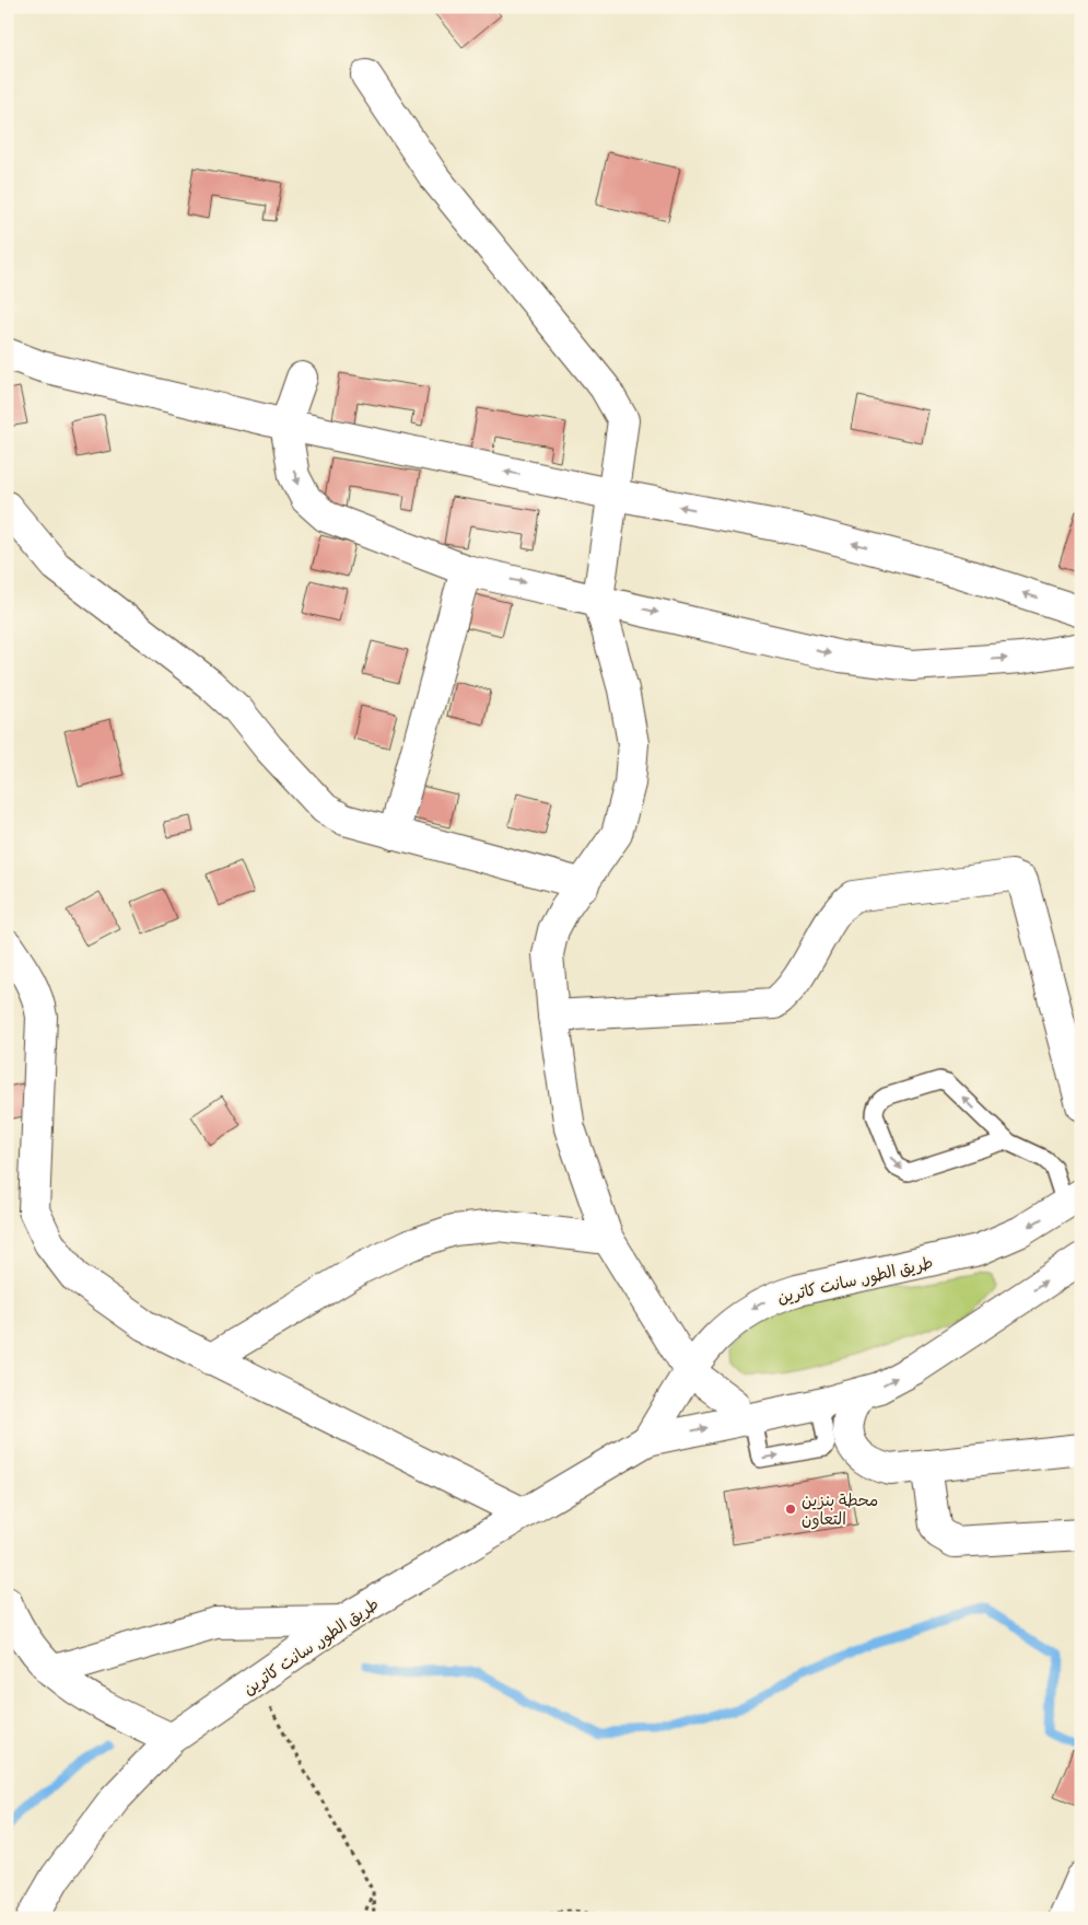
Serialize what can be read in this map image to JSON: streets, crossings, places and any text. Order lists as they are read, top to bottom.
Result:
{
  "streets": {
    "street": ["طريق الطور, سانت كاترين"]
  },
  "places": ["محطة بنزين التعاون"]
}
